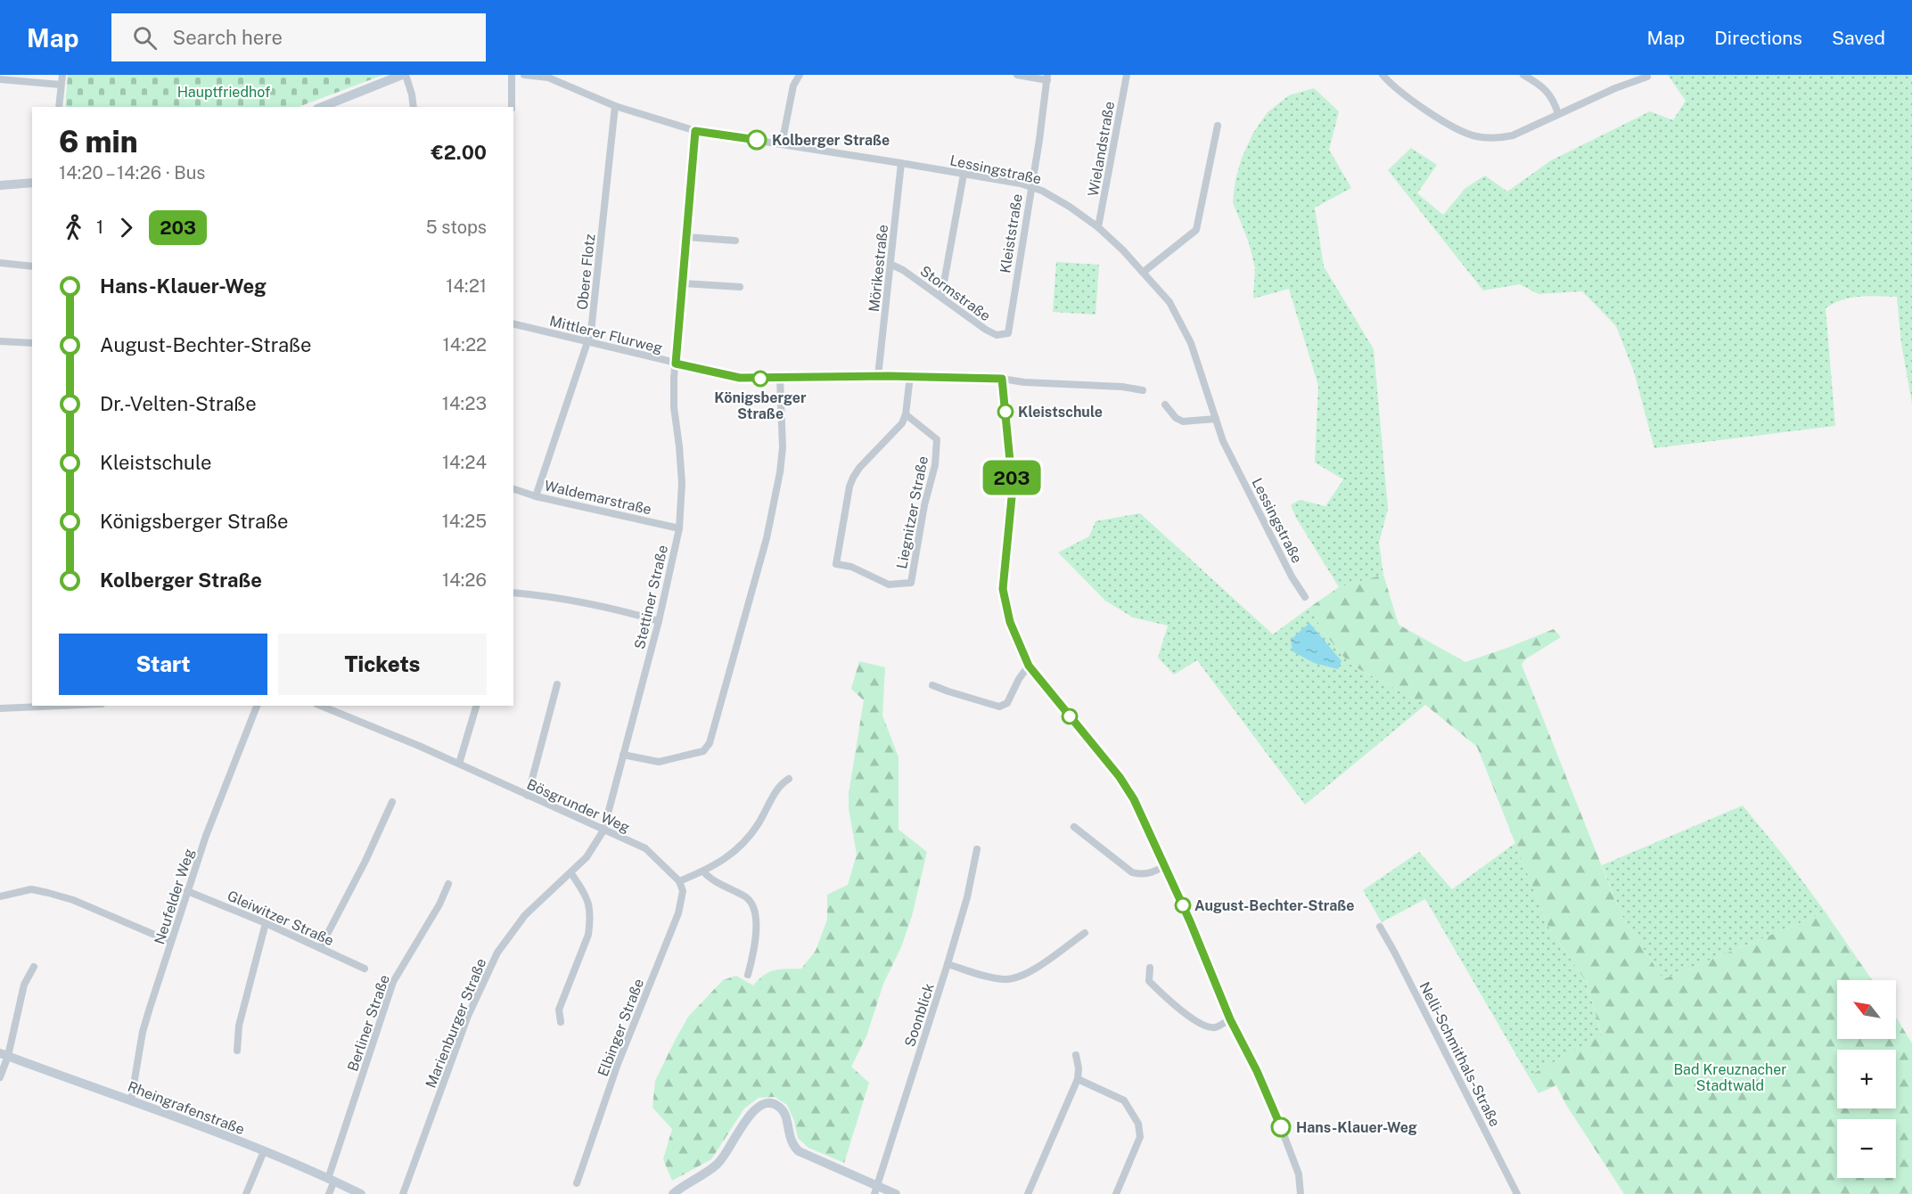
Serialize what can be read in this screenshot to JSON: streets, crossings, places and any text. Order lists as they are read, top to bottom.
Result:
{
  "streets": {
    "street": [
      "Wielandstraße",
      "Lessingstraße",
      "Kleiststraße",
      "Mörikestraße",
      "Obere Flotz",
      "Stormstraße",
      "Mittlerer Flurweg",
      "Waldemarstraße",
      "Liegnitzer Straße",
      "Stettiner Straße",
      "Bösgrunder Weg",
      "Neufelder Weg",
      "Gleiwitzer Straße",
      "Soonblick",
      "Berliner Straße",
      "Marienburger Straße",
      "Elbinger Straße",
      "Nelli-Schmithals-Straße",
      "Rheingrafenstraße"
    ]
  },
  "crossings": [
    ["Wielandstraße", "Lessingstraße"],
    ["Lessingstraße", "Kleiststraße"],
    ["Lessingstraße", "Mörikestraße"],
    ["Lessingstraße", "Obere Flotz"],
    ["Kleiststraße", "Stormstraße"],
    ["Mörikestraße", "Stormstraße"],
    ["Mörikestraße", "Mittlerer Flurweg"],
    ["Obere Flotz", "Mittlerer Flurweg"],
    ["Obere Flotz", "Waldemarstraße"],
    ["Mittlerer Flurweg", "Stettiner Straße"],
    ["Waldemarstraße", "Stettiner Straße"],
    ["Stettiner Straße", "Bösgrunder Weg"],
    ["Stettiner Straße", "Marienburger Straße"],
    ["Bösgrunder Weg", "Marienburger Straße"],
    ["Bösgrunder Weg", "Elbinger Straße"],
    ["Neufelder Weg", "Gleiwitzer Straße"],
    ["Neufelder Weg", "Rheingrafenstraße"],
    ["Berliner Straße", "Rheingrafenstraße"]
  ],
  "parks": ["Hauptfriedhof", "Bad Kreuznacher Stadtwald"],
  "places": [
    "Kolberger Straße",
    "Königsberger Straße",
    "Kleistschule",
    "August-Bechter-Straße",
    "Hans-Klauer-Weg"
  ],
  "lines": ["bus line 203"],
  "north": "top left",
  "page": {
    "header": "Map",
    "search": "Search here",
    "nav": ["Map", "Directions", "Saved"],
    "on_map": "203",
    "heading": ["6 min", "14:20 – 14:26 · Bus", "€2.00"],
    "legs": ["1", "203", "5 stops"],
    "list": [
      {
        "name": "Hans-Klauer-Weg",
        "value": "14:21"
      },
      {
        "name": "August-Bechter-Straße",
        "value": "14:22"
      },
      {
        "name": "Dr.-Velten-Straße",
        "value": "14:23"
      },
      {
        "name": "Kleistschule",
        "value": "14:24"
      },
      {
        "name": "Königsberger Straße",
        "value": "14:25"
      },
      {
        "name": "Kolberger Straße",
        "value": "14:26"
      }
    ],
    "buttons": ["Start", "Tickets"],
    "map_buttons": ["+", "−"]
  }
}
